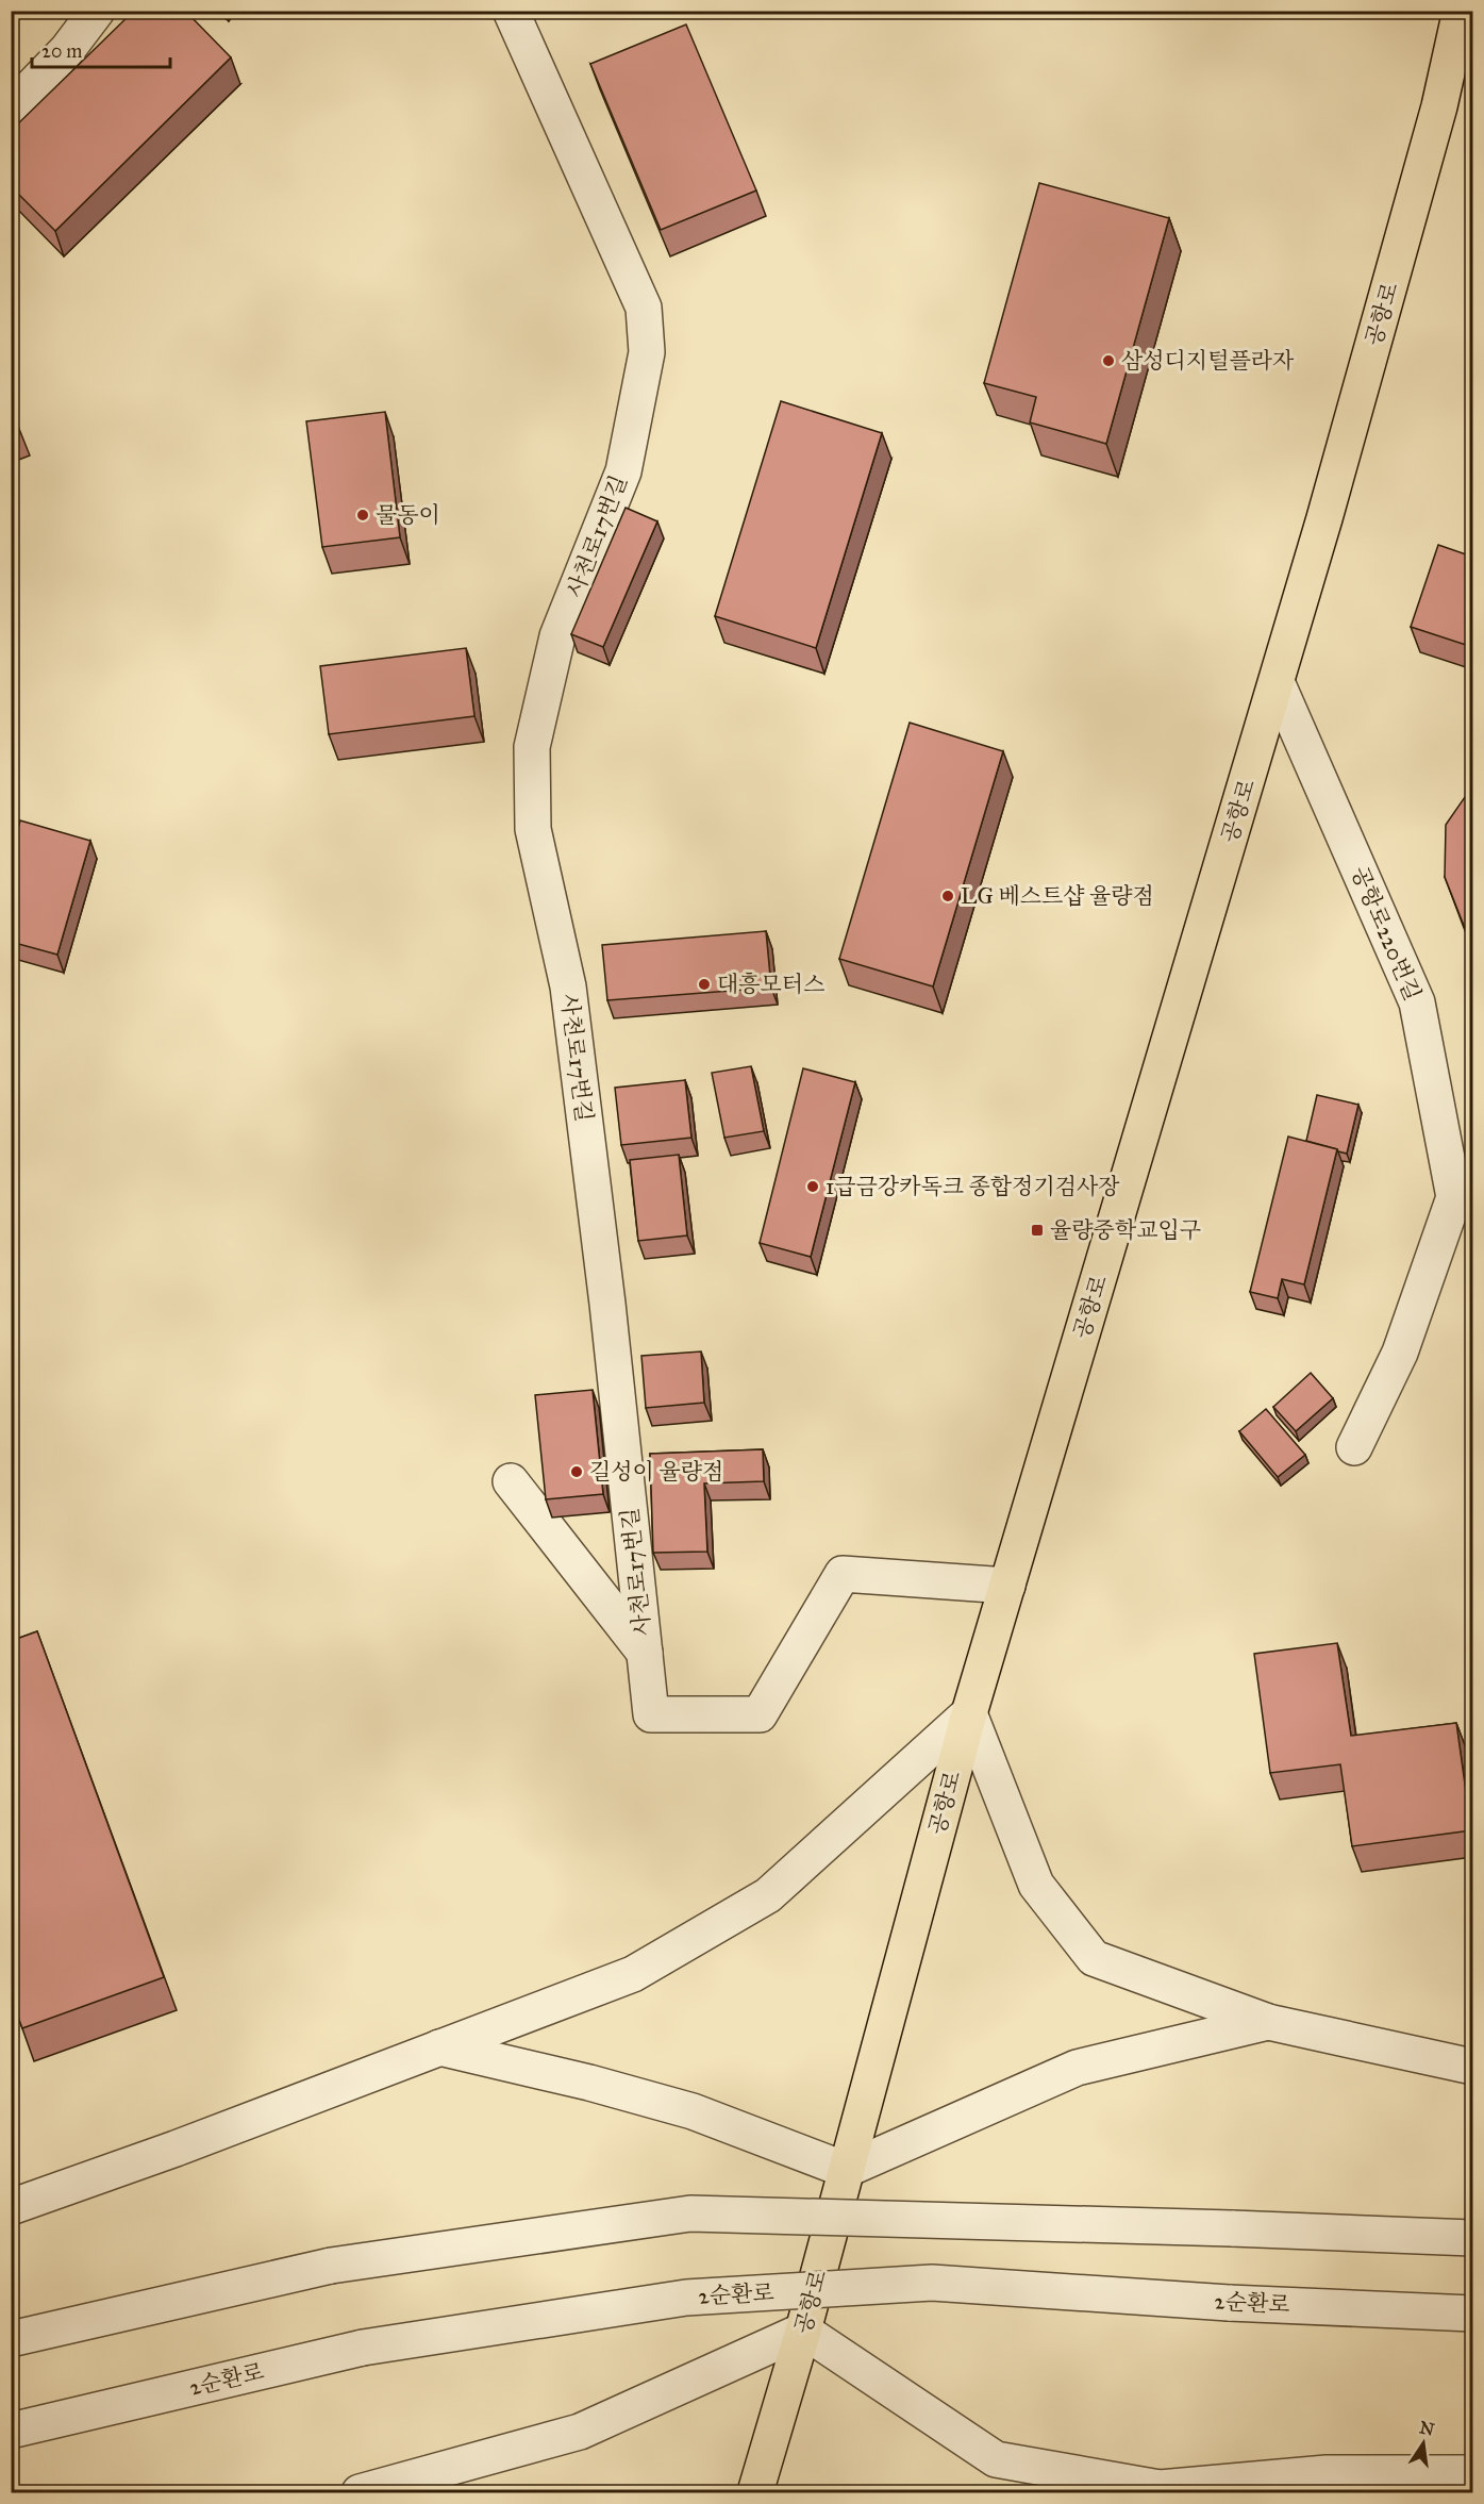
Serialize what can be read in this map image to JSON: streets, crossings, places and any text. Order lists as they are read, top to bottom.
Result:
{
  "streets": {
    "main road": ["공항로"],
    "street": ["사천로17번길", "공항로220번길", "2순환로"]
  },
  "crossings": [
    ["공항로", "사천로17번길"],
    ["공항로", "공항로220번길"]
  ],
  "places": {
    "other": [
      "삼성디지털플라자",
      "물동이",
      "LG 베스트샵 율량점",
      "대흥모터스",
      "1급금강카독크 종합정기검사장",
      "길성이 율량점"
    ],
    "transit": ["율량중학교입구"]
  },
  "scale_bar": "20 m",
  "north": "top"
}
